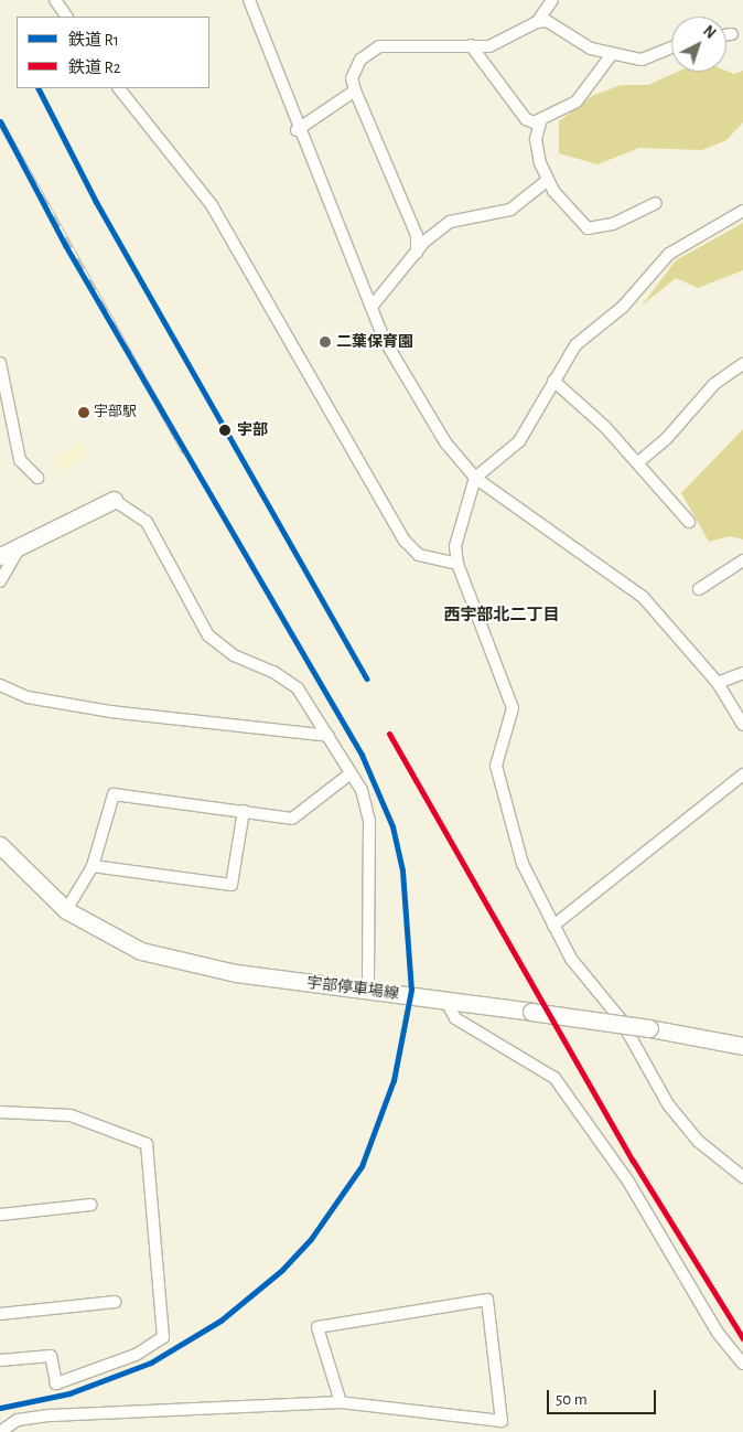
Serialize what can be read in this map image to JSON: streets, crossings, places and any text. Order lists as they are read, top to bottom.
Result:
{
  "streets": {
    "main road": ["宇部停車場線"]
  },
  "districts": ["西宇部北二丁目"],
  "places": ["二葉保育園", "宇部駅", "宇部"],
  "lines": ["rail line R1", "rail line R2"],
  "legend": ["鉄道 R1", "鉄道 R2"],
  "scale_bar": "50 m",
  "north": "top right"
}
